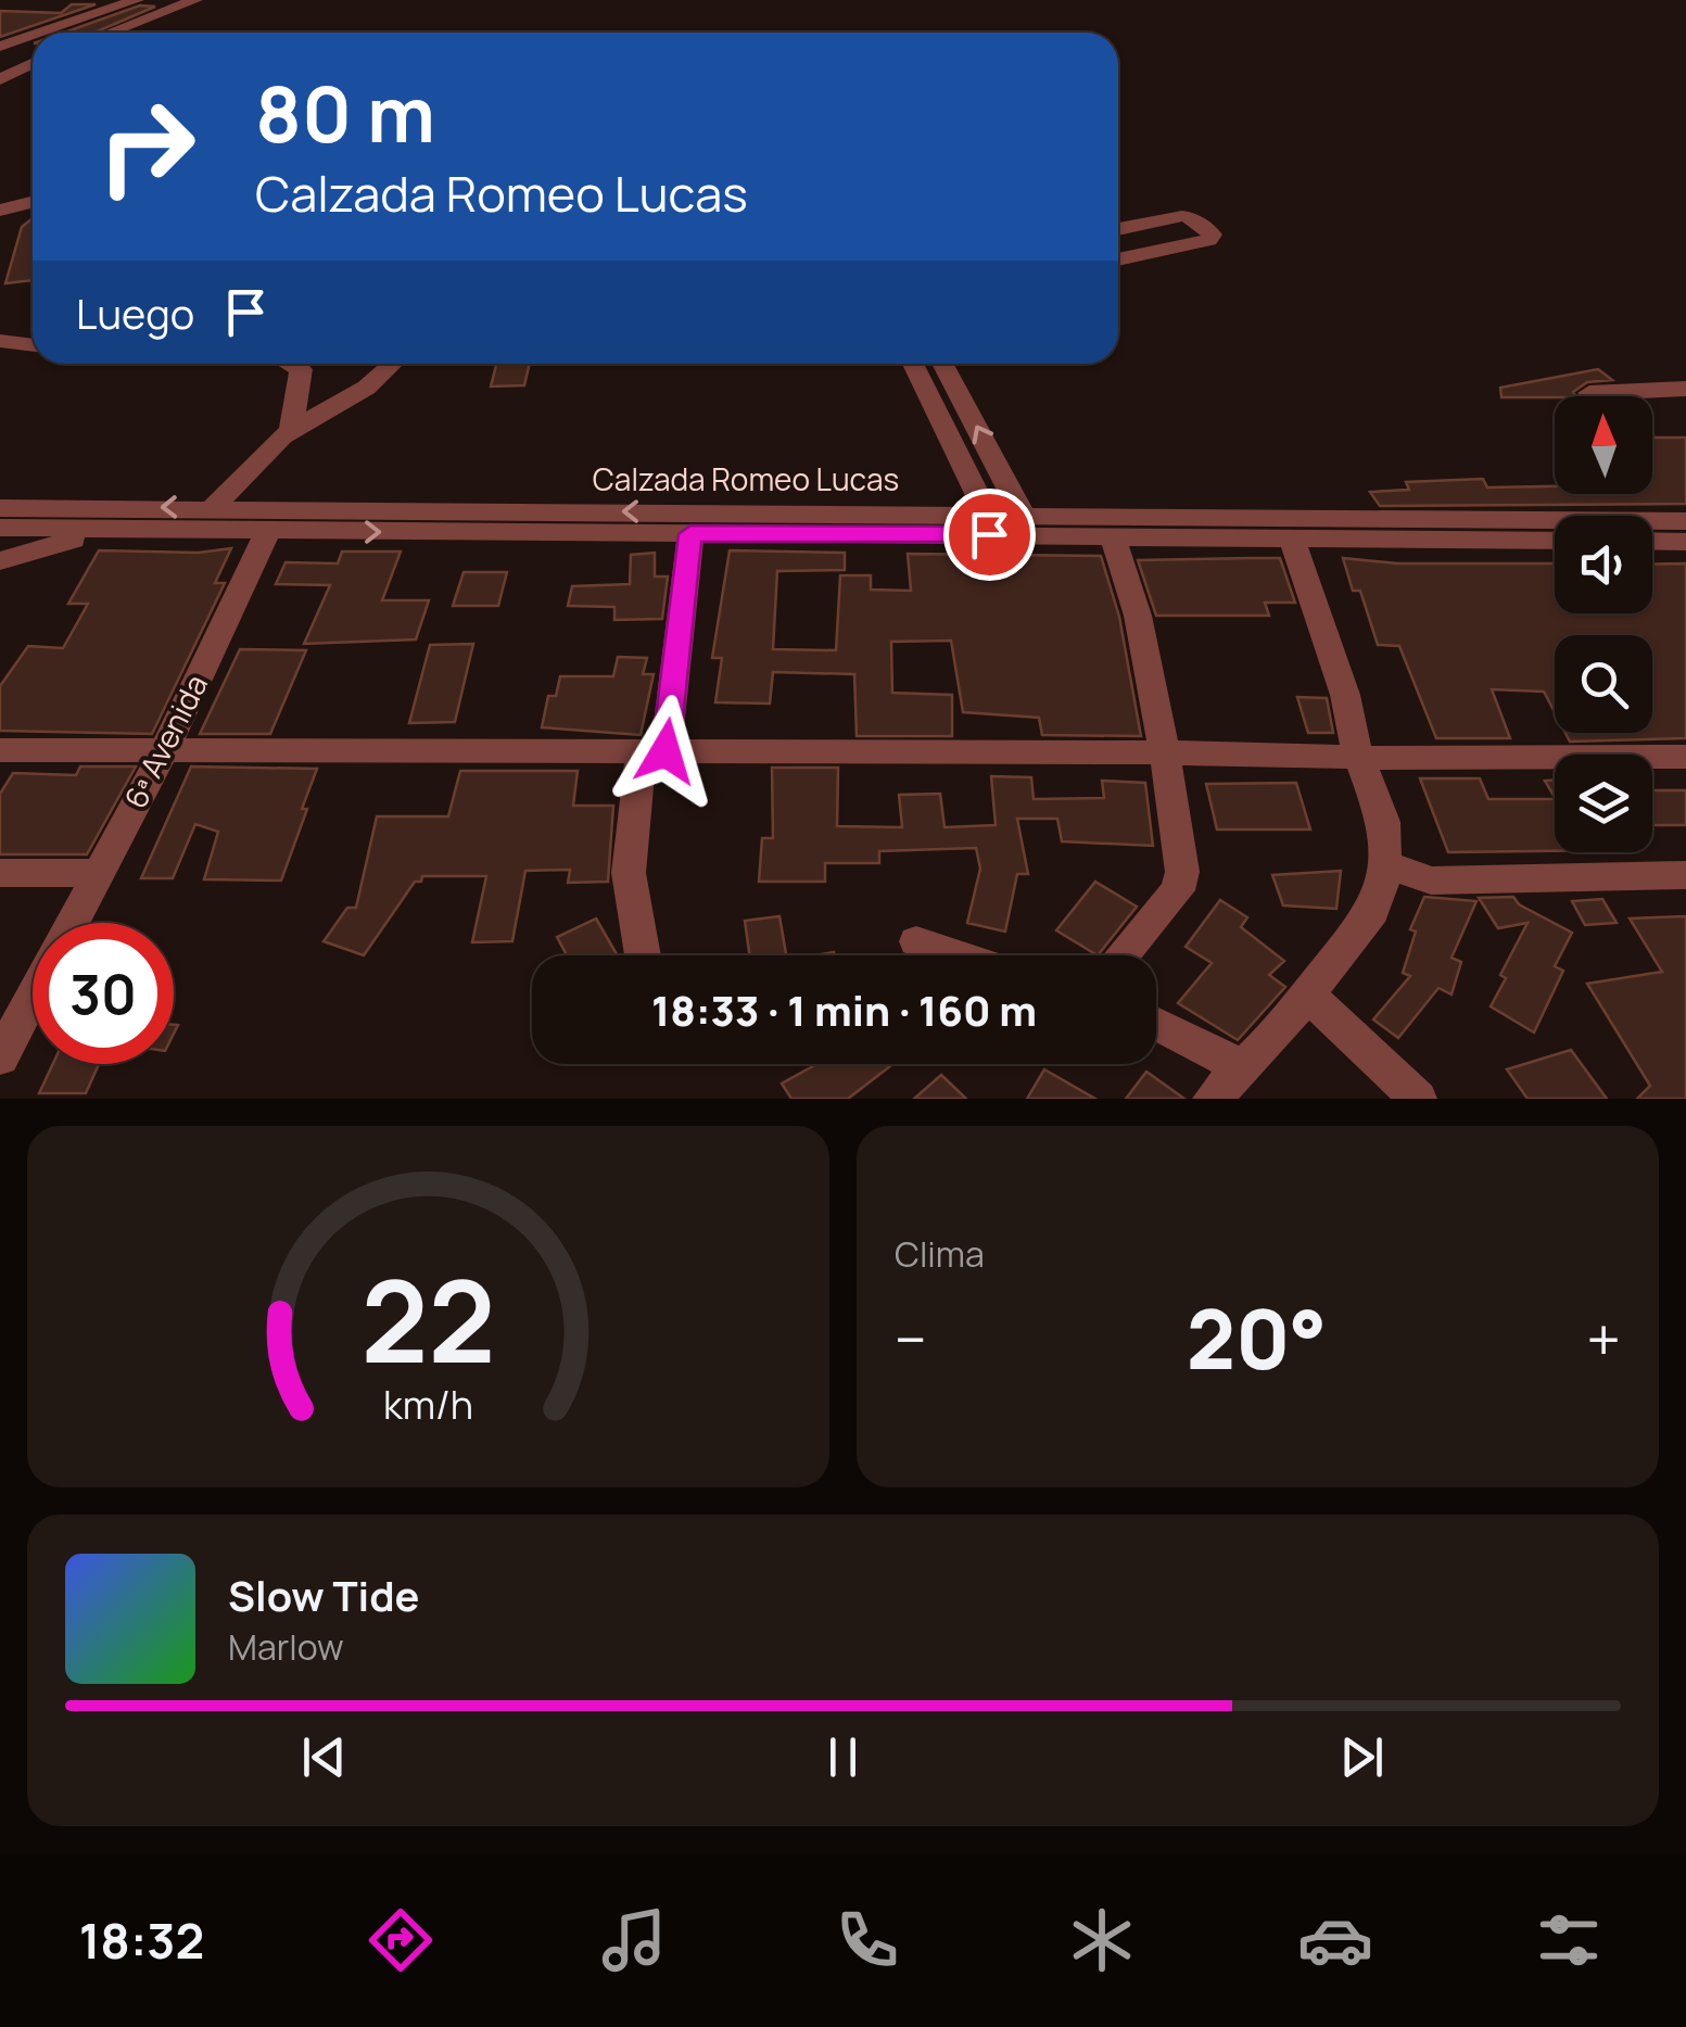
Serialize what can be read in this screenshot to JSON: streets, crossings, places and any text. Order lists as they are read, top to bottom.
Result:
{
  "streets": {
    "street": ["Calzada Romeo Lucas", "6ª Avenida"]
  },
  "crossings": [
    ["Calzada Romeo Lucas", "6ª Avenida"]
  ],
  "north": "top",
  "page": {
    "turn": ["80 m", "Calzada Romeo Lucas"],
    "then": "Luego",
    "limit": "30",
    "trip": "18:33 · 1 min · 160 m",
    "tile": "Clima",
    "heat": ["−", "20°", "+"],
    "song": ["Slow Tide", "Marlow"],
    "tabs": "18:32",
    "gauge": ["22", "km/h"]
  }
}
